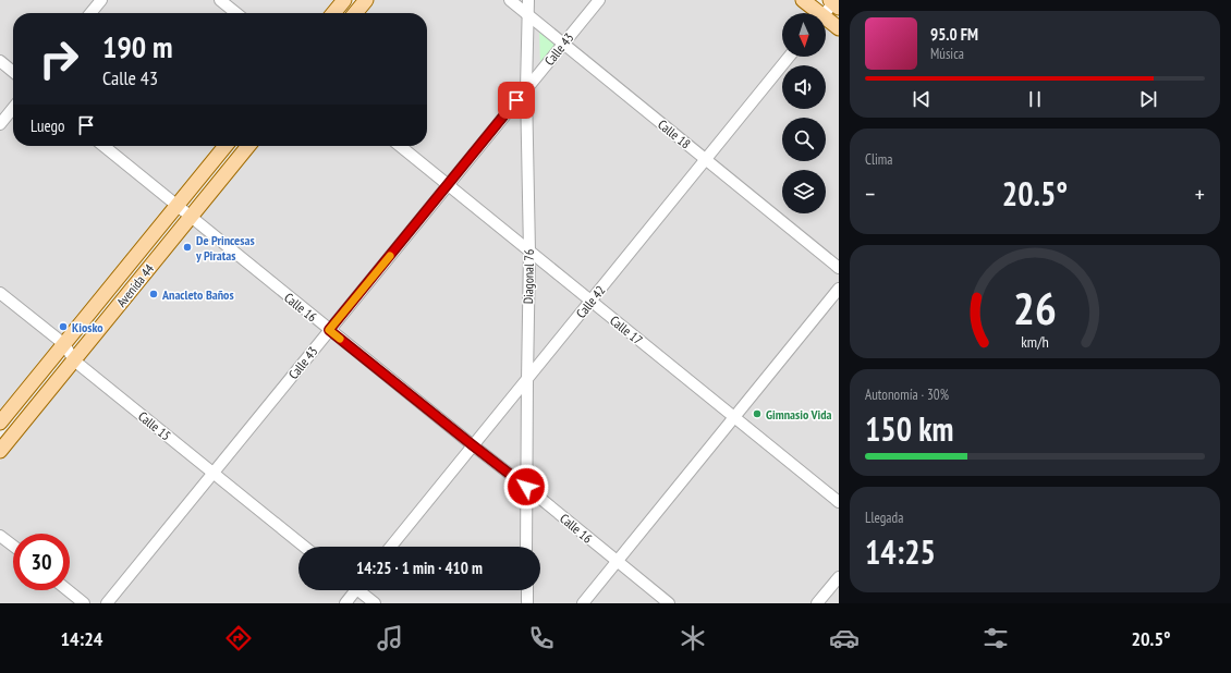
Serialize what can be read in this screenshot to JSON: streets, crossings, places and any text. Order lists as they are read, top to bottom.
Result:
{
  "streets": {
    "main road": ["Avenida 44"],
    "street": [
      "Calle 43",
      "Calle 18",
      "Diagonal 76",
      "Calle 42",
      "Calle 16",
      "Calle 17",
      "Calle 15"
    ]
  },
  "crossings": [
    ["Calle 43", "Calle 18"],
    ["Calle 43", "Diagonal 76"],
    ["Calle 43", "Calle 16"],
    ["Calle 43", "Calle 17"],
    ["Calle 43", "Calle 15"],
    ["Calle 18", "Diagonal 76"],
    ["Calle 18", "Calle 42"],
    ["Diagonal 76", "Calle 42"],
    ["Diagonal 76", "Calle 16"],
    ["Diagonal 76", "Calle 17"],
    ["Avenida 44", "Calle 16"],
    ["Avenida 44", "Calle 15"],
    ["Calle 42", "Calle 16"],
    ["Calle 42", "Calle 17"]
  ],
  "places": [
    "De Princesas y Piratas",
    "Anacleto Baños",
    "Kiosko",
    "Gimnasio Vida"
  ],
  "north": "bottom",
  "page": {
    "turn": ["190 m", "Calle 43"],
    "song": ["95.0 FM", "Música"],
    "then": "Luego",
    "tile": [
      "Clima",
      ["Autonomía · 30%", "150 km"],
      ["Llegada", "14:25"]
    ],
    "heat": ["−", "20.5°", "+"],
    "limit": "30",
    "trip": "14:25 · 1 min · 410 m",
    "tabs": ["14:24", "20.5°"],
    "gauge": ["26", "km/h"]
  }
}
